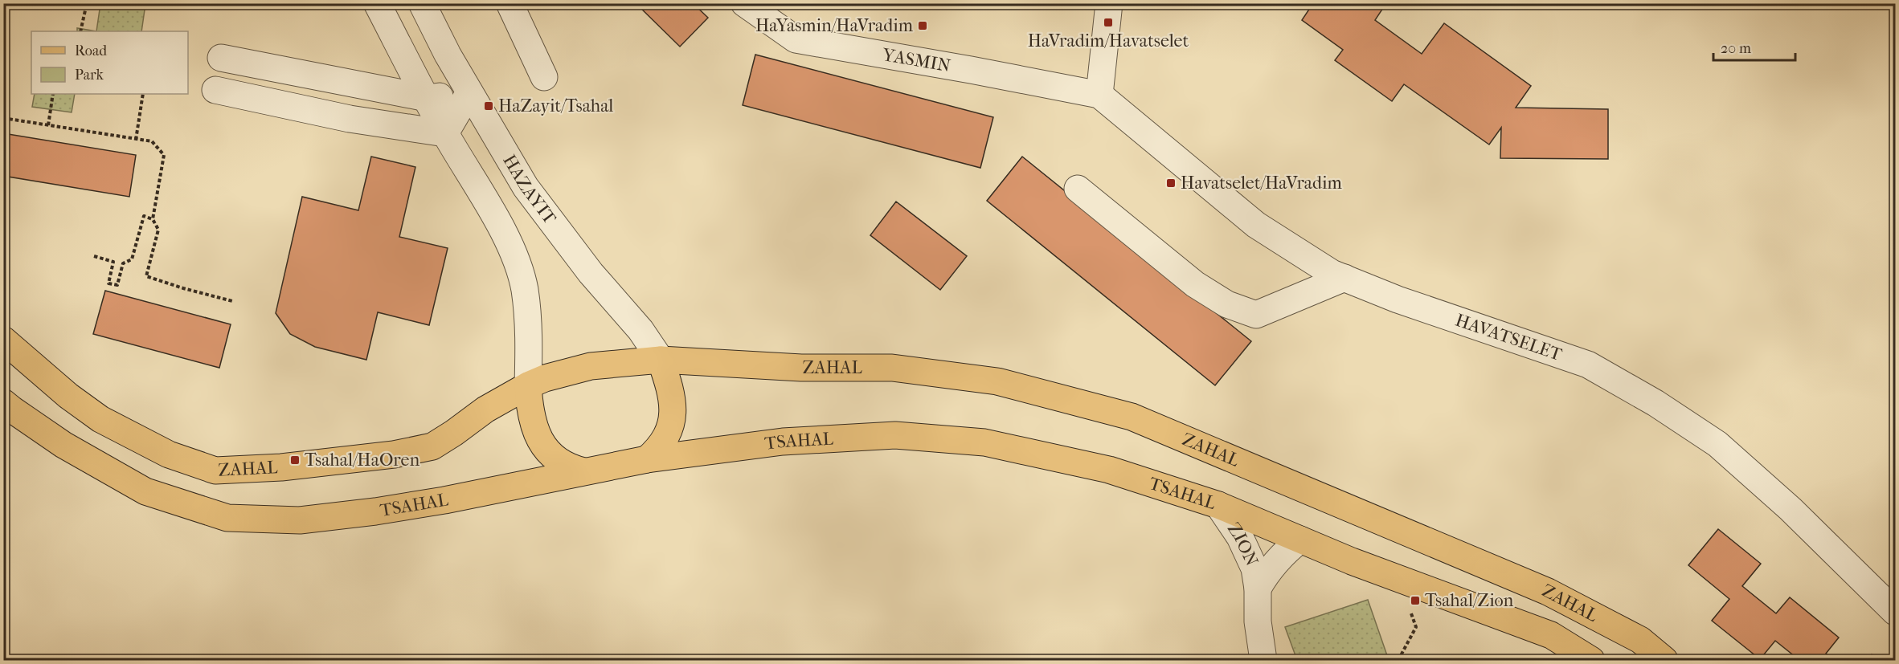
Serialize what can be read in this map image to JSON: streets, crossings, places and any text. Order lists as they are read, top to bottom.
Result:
{
  "streets": {
    "main road": ["ZAHAL", "TSAHAL"],
    "street": [
      "YASMIN",
      "HAZAYIT",
      "HAVATSELET",
      "ZION"
    ]
  },
  "crossings": [
    ["YASMIN", "HAVATSELET"],
    ["HAZAYIT", "ZAHAL"],
    ["HAZAYIT", "TSAHAL"],
    ["ZAHAL", "TSAHAL"],
    ["TSAHAL", "ZION"]
  ],
  "places": {
    "transit": [
      "HaVradim/Havatselet",
      "HaYasmin/HaVradim",
      "HaZayit/Tsahal",
      "Havatselet/HaVradim",
      "Tsahal/HaOren",
      "Tsahal/Zion"
    ]
  },
  "legend": ["Road", "Park"],
  "scale_bar": "20 m"
}
